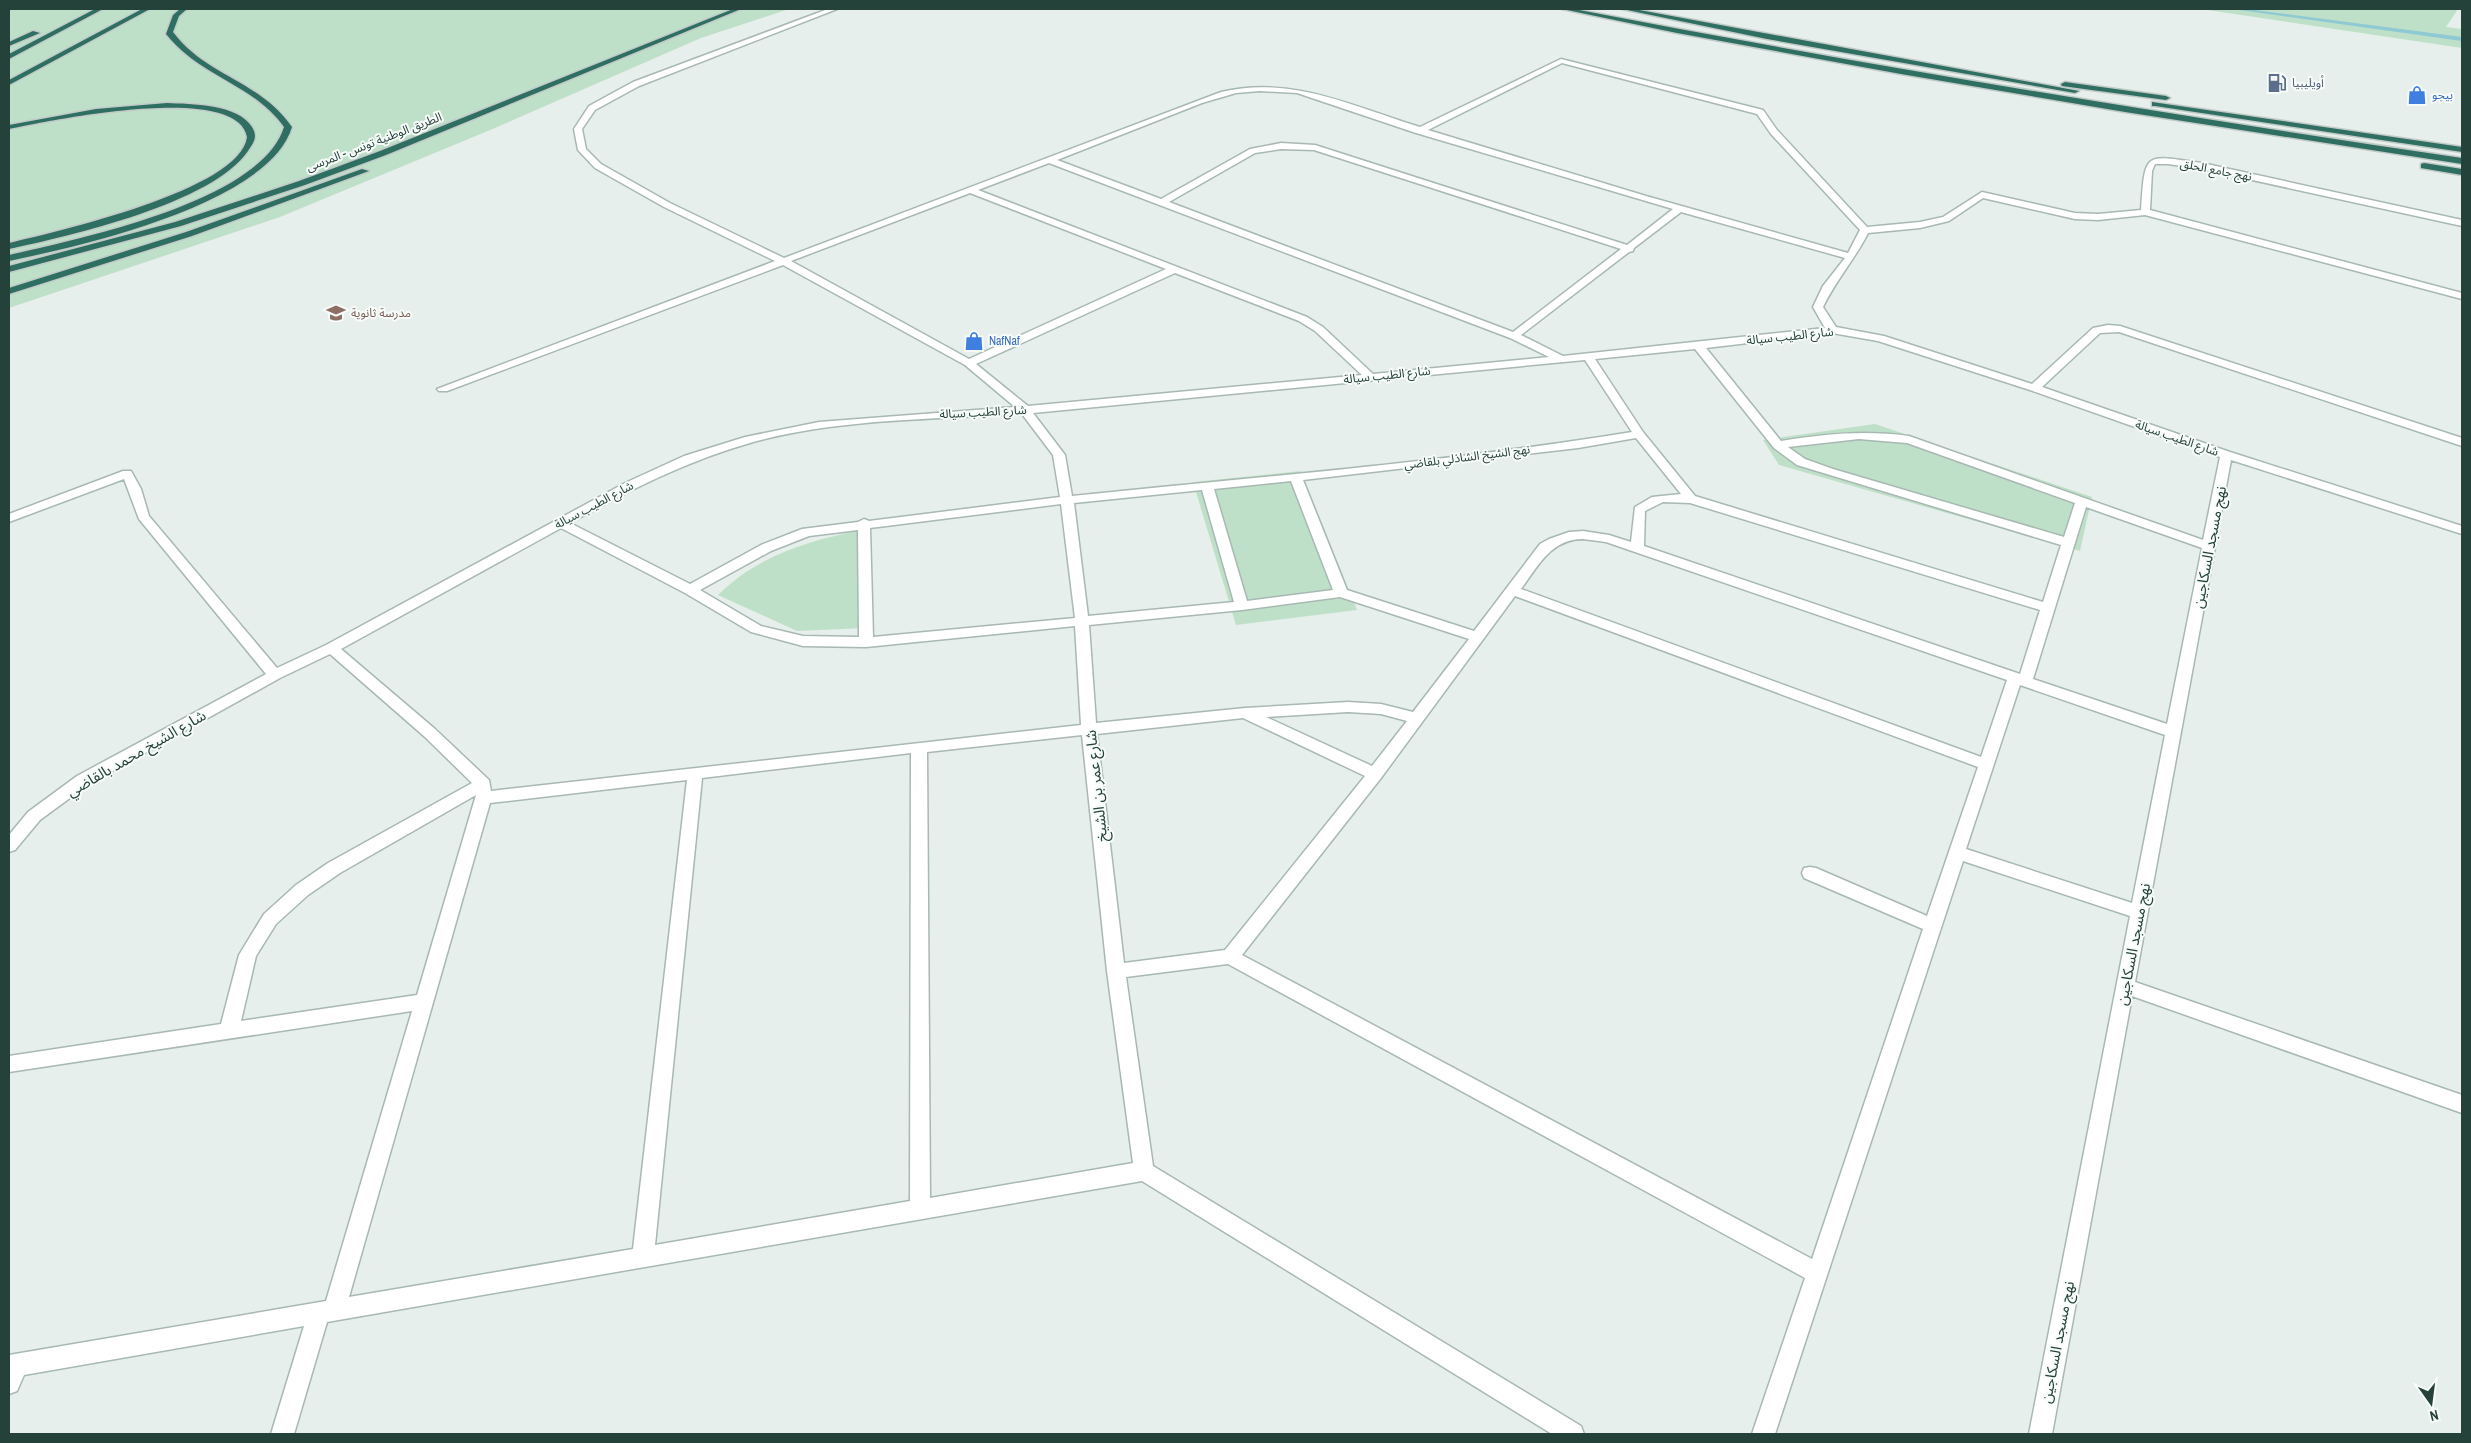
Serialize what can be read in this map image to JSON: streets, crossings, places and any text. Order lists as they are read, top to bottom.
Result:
{
  "streets": {
    "highway": ["الطريق الوطنية تونس - المرسى"],
    "street": [
      "نهج جامع الحلق",
      "شارع الطيب سيالة",
      "نهج الشيخ الشاذلي بلقاضي",
      "نهج مسجد السكاجين",
      "شارع الشيخ محمد بالقاضي",
      "شارع عمر بن الشيخ"
    ]
  },
  "crossings": [
    ["شارع الطيب سيالة", "نهج مسجد السكاجين"],
    ["شارع الطيب سيالة", "شارع الشيخ محمد بالقاضي"],
    ["شارع الطيب سيالة", "شارع عمر بن الشيخ"],
    ["نهج الشيخ الشاذلي بلقاضي", "شارع عمر بن الشيخ"]
  ],
  "places": {
    "fuel station": ["أويليبيا"],
    "shop": ["بيجو", "NafNaf"],
    "school or university": ["مدرسة ثانوية"]
  },
  "north": "bottom"
}
